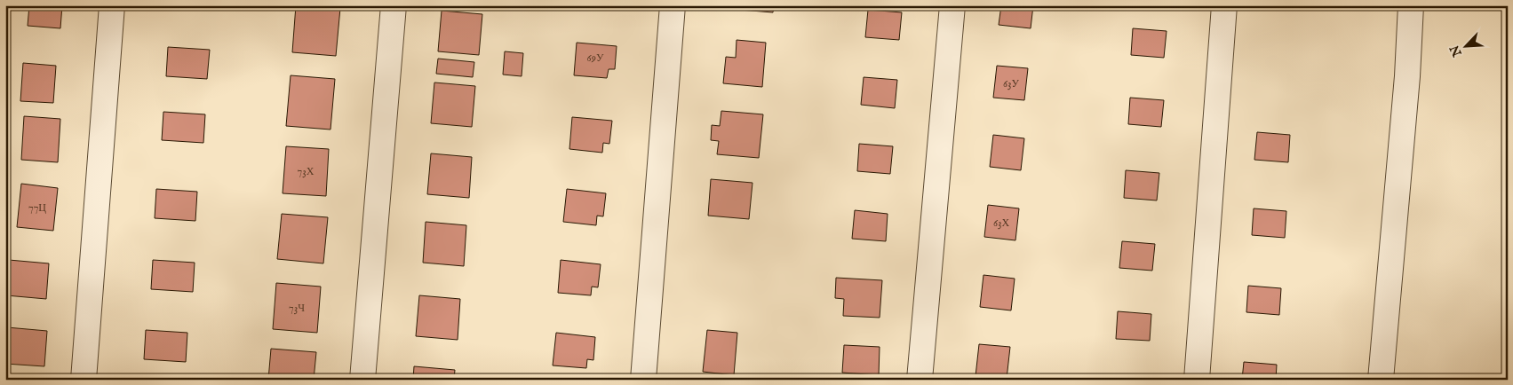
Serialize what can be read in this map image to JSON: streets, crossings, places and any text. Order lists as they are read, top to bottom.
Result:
{
  "house_numbers": [
    "69У",
    "63У",
    "73Х",
    "77Ц",
    "63Х",
    "73Ч"
  ],
  "north": "bottom left"
}
